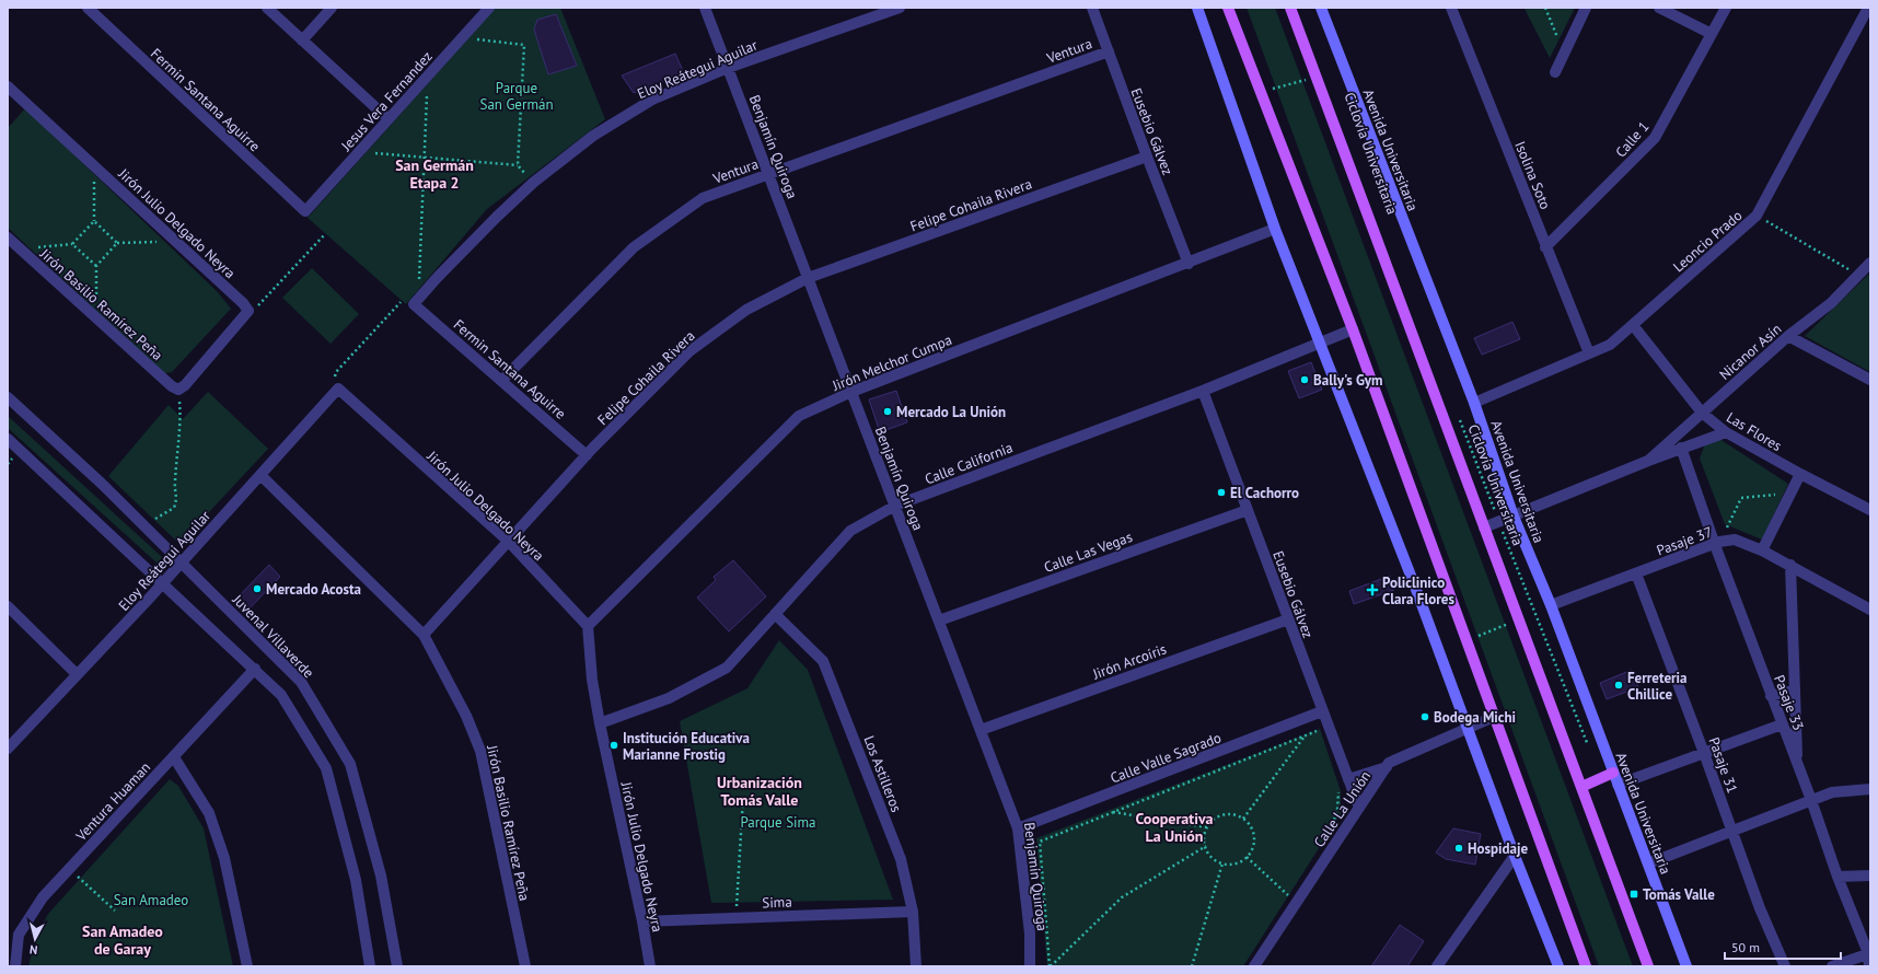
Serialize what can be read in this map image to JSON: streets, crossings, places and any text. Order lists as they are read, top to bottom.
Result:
{
  "streets": {
    "main road": ["Avenida Universitaria"],
    "street": [
      "Ventura",
      "Eloy Reátegui Aguilar",
      "Fermin Santana Aguirre",
      "Jesus Vera Fernandez",
      "Eusebio Gálvez",
      "Calle 1",
      "Benjamín Quiroga",
      "Isolina Soto",
      "Felipe Cohaila Rivera",
      "Jirón Julio Delgado Neyra",
      "Leoncio Prado",
      "Jirón Basilio Ramírez Peña",
      "Nicanor Asín",
      "Jirón Melchor Cumpa",
      "Las Flores",
      "Calle California",
      "Pasaje 37",
      "Calle Las Vegas",
      "Juvenal Villaverde",
      "Jirón Arcoíris",
      "Pasaje 33",
      "Calle Valle Sagrado",
      "Pasaje 31",
      "Los Astilleros",
      "Ventura Huaman",
      "Calle La Unión",
      "Sima"
    ],
    "path": ["Ciclovía Universitaria"]
  },
  "crossings": [
    ["Ventura", "Fermin Santana Aguirre"],
    ["Ventura", "Eusebio Gálvez"],
    ["Ventura", "Benjamín Quiroga"],
    ["Eloy Reátegui Aguilar", "Fermin Santana Aguirre"],
    ["Eloy Reátegui Aguilar", "Benjamín Quiroga"],
    ["Eloy Reátegui Aguilar", "Jirón Julio Delgado Neyra"],
    ["Eloy Reátegui Aguilar", "Jirón Basilio Ramírez Peña"],
    ["Eloy Reátegui Aguilar", "Juvenal Villaverde"],
    ["Fermin Santana Aguirre", "Jesus Vera Fernandez"],
    ["Fermin Santana Aguirre", "Felipe Cohaila Rivera"],
    ["Eusebio Gálvez", "Felipe Cohaila Rivera"],
    ["Eusebio Gálvez", "Jirón Melchor Cumpa"],
    ["Eusebio Gálvez", "Calle California"],
    ["Eusebio Gálvez", "Calle Las Vegas"],
    ["Eusebio Gálvez", "Jirón Arcoíris"],
    ["Eusebio Gálvez", "Calle Valle Sagrado"],
    ["Eusebio Gálvez", "Calle La Unión"],
    ["Calle 1", "Isolina Soto"],
    ["Benjamín Quiroga", "Felipe Cohaila Rivera"],
    ["Benjamín Quiroga", "Jirón Melchor Cumpa"],
    ["Benjamín Quiroga", "Calle California"],
    ["Benjamín Quiroga", "Calle Las Vegas"],
    ["Benjamín Quiroga", "Jirón Arcoíris"],
    ["Benjamín Quiroga", "Calle Valle Sagrado"],
    ["Avenida Universitaria", "Leoncio Prado"],
    ["Avenida Universitaria", "Nicanor Asín"],
    ["Avenida Universitaria", "Pasaje 37"],
    ["Ciclovía Universitaria", "Nicanor Asín"],
    ["Isolina Soto", "Leoncio Prado"],
    ["Felipe Cohaila Rivera", "Jirón Julio Delgado Neyra"],
    ["Felipe Cohaila Rivera", "Jirón Basilio Ramírez Peña"],
    ["Jirón Julio Delgado Neyra", "Jirón Melchor Cumpa"],
    ["Jirón Julio Delgado Neyra", "Calle California"],
    ["Jirón Julio Delgado Neyra", "Sima"],
    ["Leoncio Prado", "Las Flores"],
    ["Nicanor Asín", "Las Flores"],
    ["Nicanor Asín", "Pasaje 33"],
    ["Calle California", "Los Astilleros"],
    ["Pasaje 37", "Pasaje 33"],
    ["Pasaje 37", "Pasaje 31"],
    ["Los Astilleros", "Sima"]
  ],
  "districts": [
    "San Germán Etapa 2",
    "Urbanización Tomás Valle",
    "Cooperativa La Unión",
    "San Amadeo de Garay"
  ],
  "parks": ["Parque San Germán", "Parque Sima", "San Amadeo"],
  "places": {
    "other": [
      "Bally's Gym",
      "Mercado La Unión",
      "El Cachorro",
      "Mercado Acosta",
      "Ferreteria Chillice",
      "Bodega Michi",
      "Institución Educativa Marianne Frostig",
      "Hospidaje"
    ],
    "health": ["Policlinico Clara Flores"],
    "transit": ["Tomás Valle"]
  },
  "scale_bar": "50 m",
  "north": "bottom"
}
